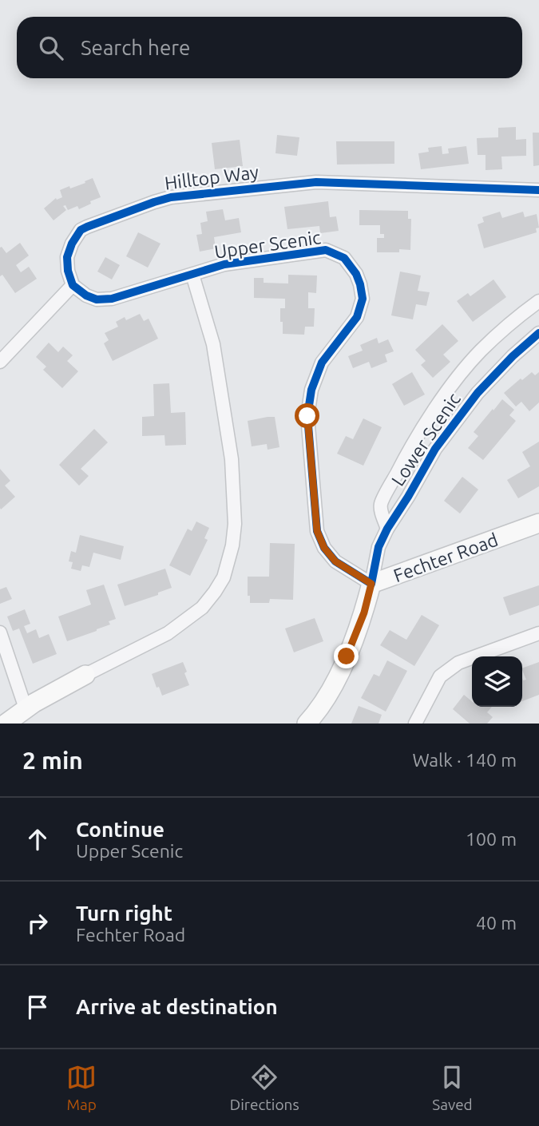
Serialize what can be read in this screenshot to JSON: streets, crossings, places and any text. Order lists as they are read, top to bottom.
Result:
{
  "streets": {
    "street": [
      "Hilltop Way",
      "Upper Scenic",
      "Lower Scenic",
      "Fechter Road"
    ]
  },
  "crossings": [
    ["Upper Scenic", "Lower Scenic"],
    ["Upper Scenic", "Fechter Road"],
    ["Lower Scenic", "Fechter Road"]
  ],
  "page": {
    "search": "Search here",
    "heading": ["2 min", "Walk · 140 m"],
    "list": [
      ["Continue", "Upper Scenic", "100 m"],
      ["Turn right", "Fechter Road", "40 m"],
      "Arrive at destination"
    ],
    "nav": ["Map", "Directions", "Saved"]
  }
}
